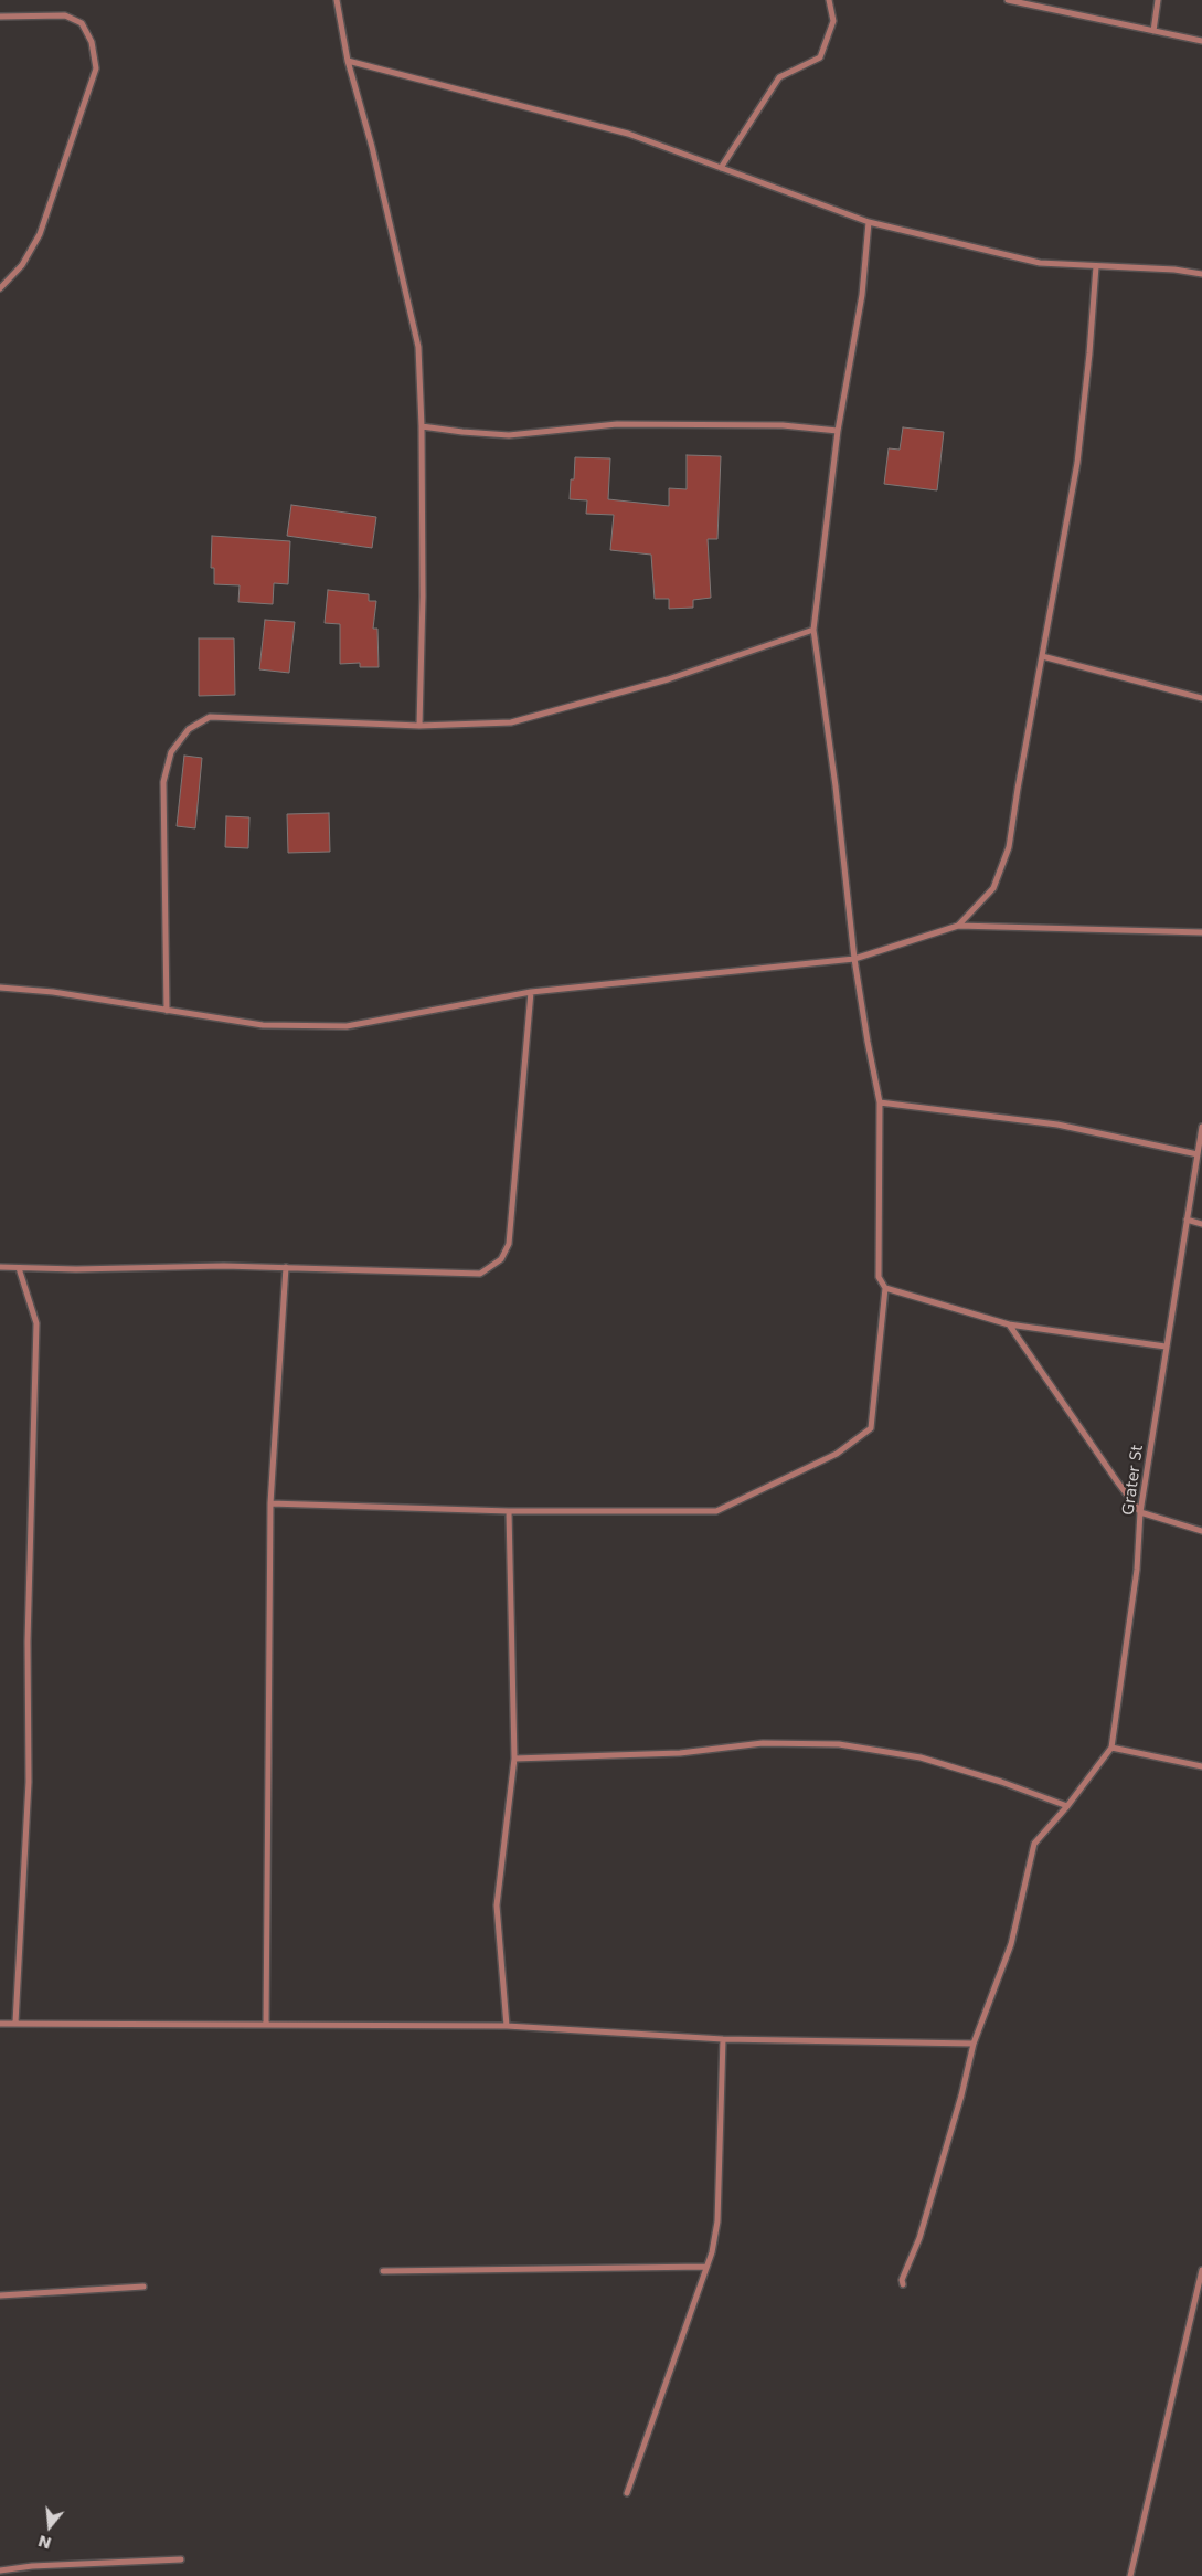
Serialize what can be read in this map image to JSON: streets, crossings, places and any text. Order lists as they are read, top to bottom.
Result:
{
  "streets": {
    "street": ["Grater St"]
  },
  "north": "bottom"
}
